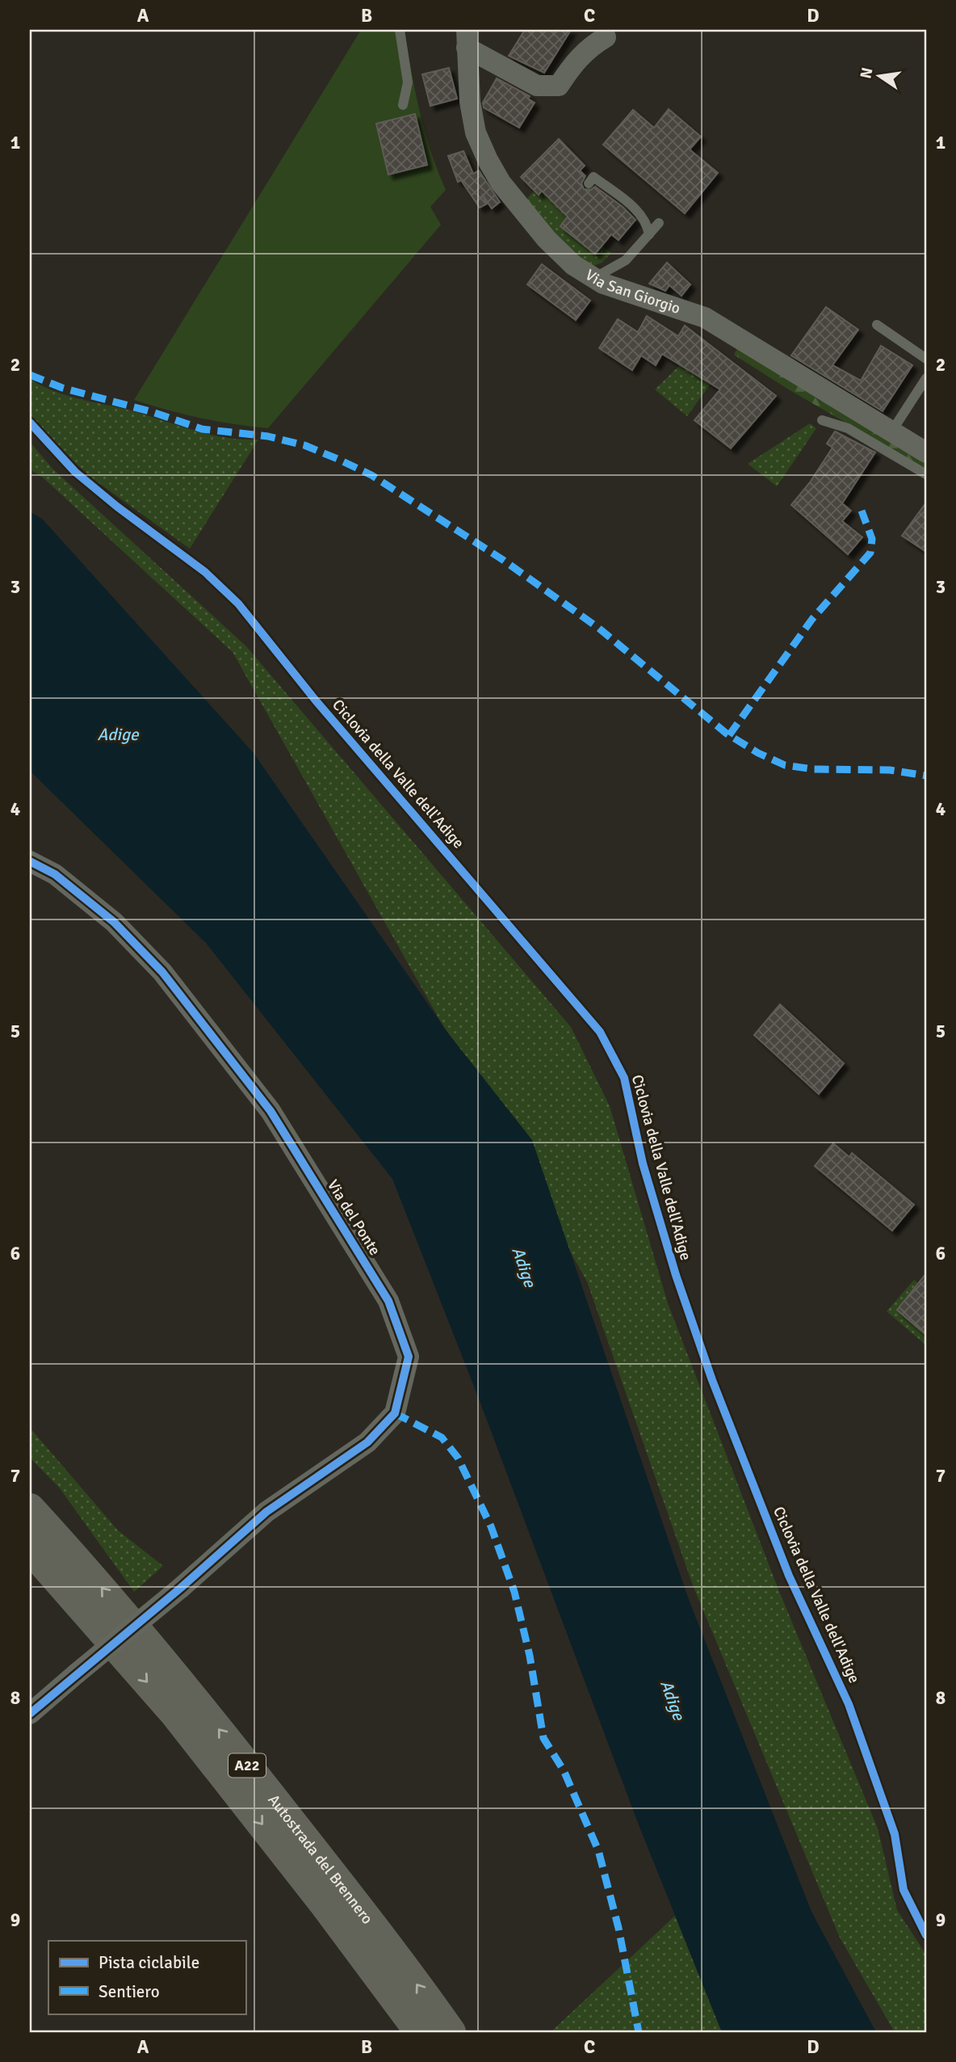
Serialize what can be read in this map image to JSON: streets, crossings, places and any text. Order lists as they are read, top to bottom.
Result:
{
  "streets": {
    "highway": ["A22", "Autostrada del Brennero"],
    "street": ["Via San Giorgio", "Via del Ponte"],
    "cycle path": ["Ciclovia della Valle dell'Adige"]
  },
  "water": ["Adige"],
  "legend": ["Pista ciclabile", "Sentiero"],
  "north": "left",
  "grid": {
    "columns": [
      "A",
      "B",
      "C",
      "D"
    ],
    "rows": [
      "1",
      "2",
      "3",
      "4",
      "5",
      "6",
      "7",
      "8",
      "9"
    ]
  }
}
